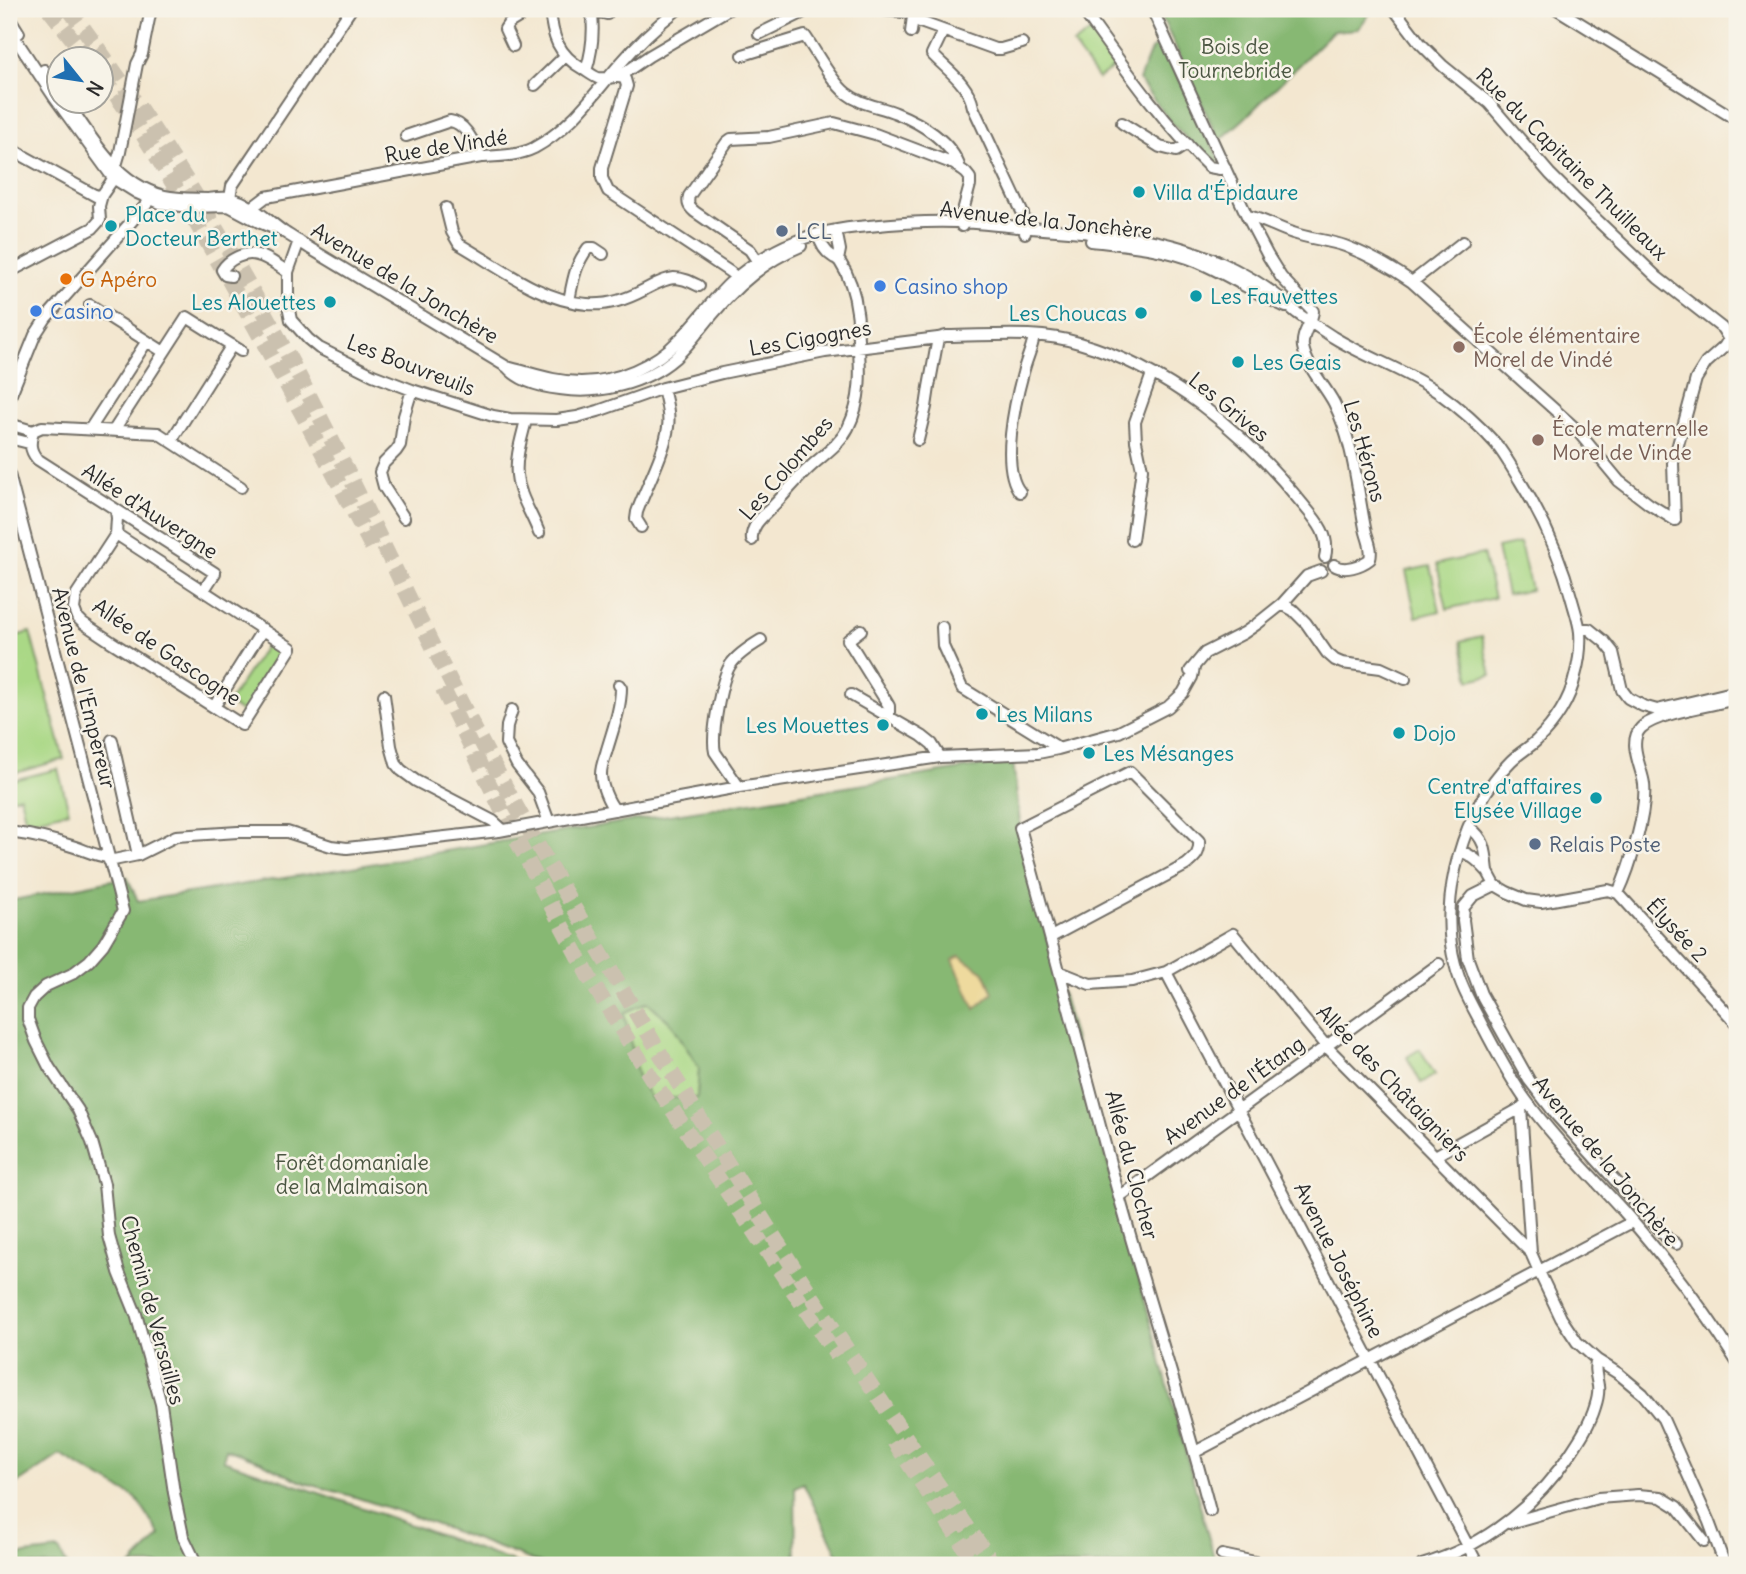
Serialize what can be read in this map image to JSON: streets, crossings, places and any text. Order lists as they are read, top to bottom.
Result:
{
  "streets": {
    "street": [
      "Rue de Vindé",
      "Rue du Capitaine Thuilleaux",
      "Avenue de la Jonchère",
      "Les Cigognes",
      "Les Bouvreuils",
      "Les Grives",
      "Les Hérons",
      "Les Colombes",
      "Allée d'Auvergne",
      "Allée de Gascogne",
      "Avenue de l'Empereur",
      "Élysée 2",
      "Allée des Châtaigniers",
      "Avenue de l'Étang",
      "Allée du Clocher",
      "Avenue Joséphine",
      "Chemin de Versailles"
    ]
  },
  "crossings": [
    ["Rue de Vindé", "Avenue de la Jonchère"],
    ["Avenue de la Jonchère", "Les Bouvreuils"],
    ["Avenue de la Jonchère", "Les Hérons"],
    ["Avenue de la Jonchère", "Les Colombes"],
    ["Les Cigognes", "Les Bouvreuils"],
    ["Les Cigognes", "Les Grives"],
    ["Les Cigognes", "Les Colombes"],
    ["Les Grives", "Les Hérons"],
    ["Avenue de l'Empereur", "Chemin de Versailles"],
    ["Allée des Châtaigniers", "Avenue de l'Étang"],
    ["Allée des Châtaigniers", "Avenue Joséphine"],
    ["Avenue de l'Étang", "Allée du Clocher"],
    ["Avenue de l'Étang", "Avenue Joséphine"]
  ],
  "parks": ["Bois de Tournebride", "Forêt domaniale de la Malmaison"],
  "places": [
    "Villa d'Épidaure",
    "Place du Docteur Berthet",
    "LCL",
    "G Apéro",
    "Casino shop",
    "Les Fauvettes",
    "Les Alouettes",
    "Casino",
    "Les Choucas",
    "École élémentaire Morel de Vindé",
    "Les Geais",
    "École maternelle Morel de Vinde",
    "Les Milans",
    "Les Mouettes",
    "Dojo",
    "Les Mésanges",
    "Centre d'affaires Elysée Village",
    "Relais Poste"
  ],
  "north": "bottom right"
}
